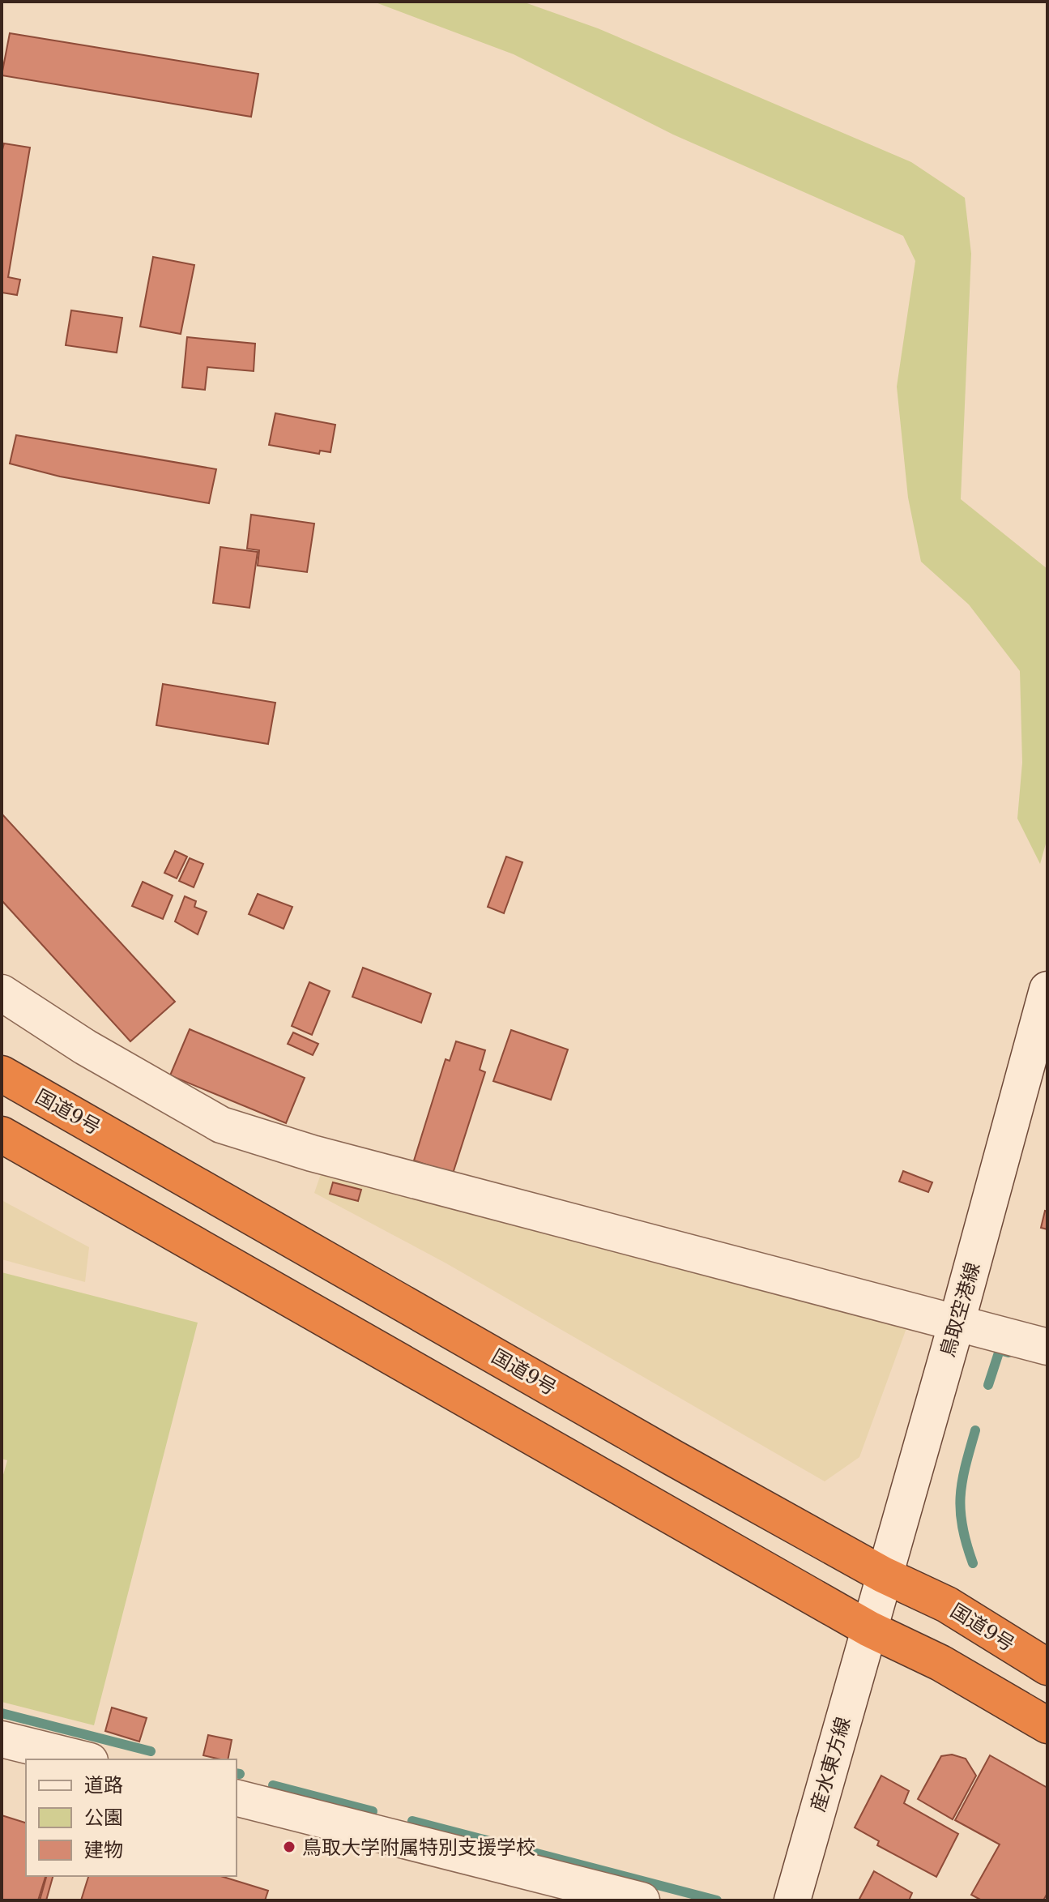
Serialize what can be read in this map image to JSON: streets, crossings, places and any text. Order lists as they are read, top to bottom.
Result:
{
  "streets": {
    "highway": ["国道9号"],
    "street": ["鳥取空港線", "産水東方線"]
  },
  "crossings": [
    ["国道9号", "鳥取空港線"],
    ["鳥取空港線", "産水東方線"]
  ],
  "places": ["鳥取大学附属特別支援学校"],
  "legend": ["道路", "公園", "建物"]
}
